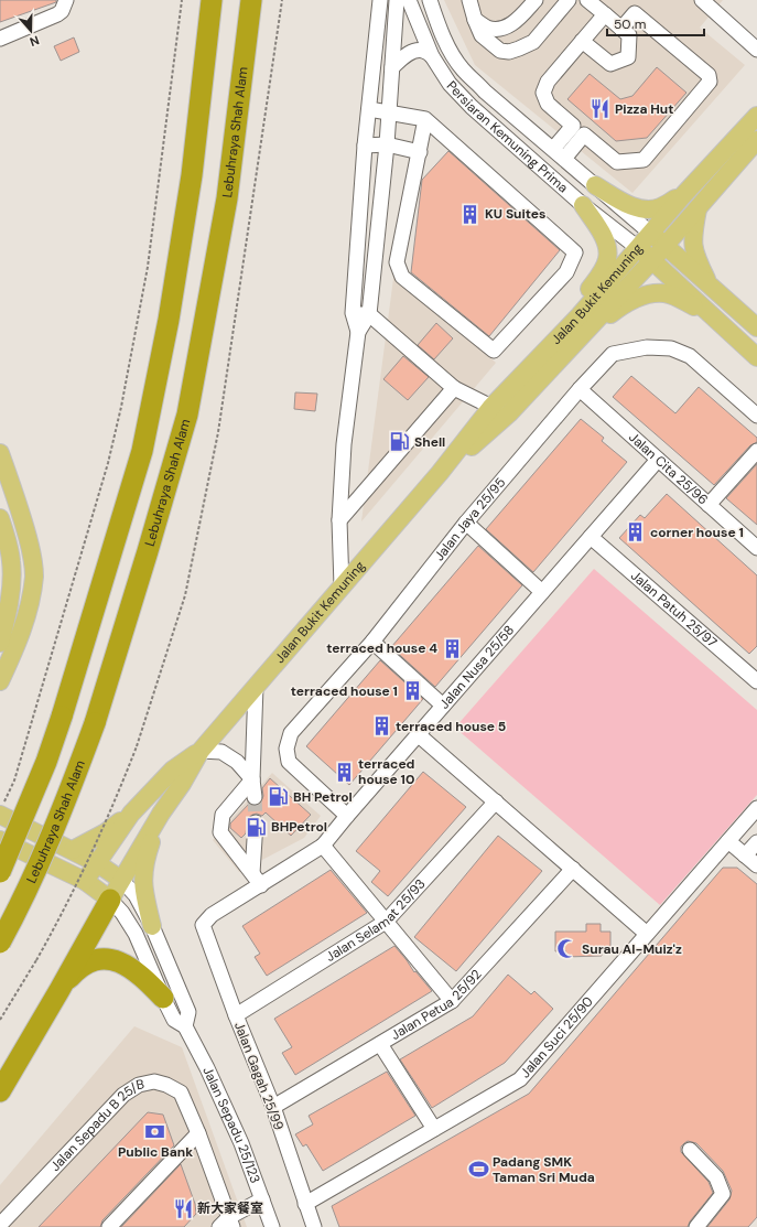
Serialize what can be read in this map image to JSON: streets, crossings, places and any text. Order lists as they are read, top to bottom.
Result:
{
  "streets": {
    "highway": ["Lebuhraya Shah Alam"],
    "main road": ["Jalan Bukit Kemuning", "Jalan Sepadu 25/123"],
    "street": [
      "Persiaran Kemuning Prima",
      "Jalan Cita 25/96",
      "Jalan Jaya 25/95",
      "Jalan Patuh 25/97",
      "Jalan Nusa 25/58",
      "Jalan Selamat 25/93",
      "Jalan Petua 25/92",
      "Jalan Suci 25/90",
      "Jalan Gagah 25/99",
      "Jalan Sepadu B 25/B"
    ]
  },
  "crossings": [
    ["Persiaran Kemuning Prima", "Jalan Bukit Kemuning"],
    ["Jalan Bukit Kemuning", "Jalan Sepadu 25/123"],
    ["Jalan Cita 25/96", "Jalan Jaya 25/95"],
    ["Jalan Cita 25/96", "Jalan Nusa 25/58"],
    ["Jalan Jaya 25/95", "Jalan Nusa 25/58"],
    ["Jalan Patuh 25/97", "Jalan Nusa 25/58"],
    ["Jalan Nusa 25/58", "Jalan Gagah 25/99"],
    ["Jalan Selamat 25/93", "Jalan Gagah 25/99"],
    ["Jalan Petua 25/92", "Jalan Gagah 25/99"],
    ["Jalan Suci 25/90", "Jalan Gagah 25/99"]
  ],
  "places": {
    "restaurant": ["Pizza Hut", "新大家餐室"],
    "building": [
      "KU Suites",
      "corner house 1",
      "terraced house 4",
      "terraced house 1",
      "terraced house 5",
      "terraced house 10"
    ],
    "fuel station": ["Shell", "BH Petrol", "BHPetrol"],
    "mosque": ["Surau Al-Muiz'z"],
    "bank": ["Public Bank"],
    "sports": ["Padang SMK Taman Sri Muda"]
  },
  "scale_bar": "50 m",
  "north": "bottom"
}
